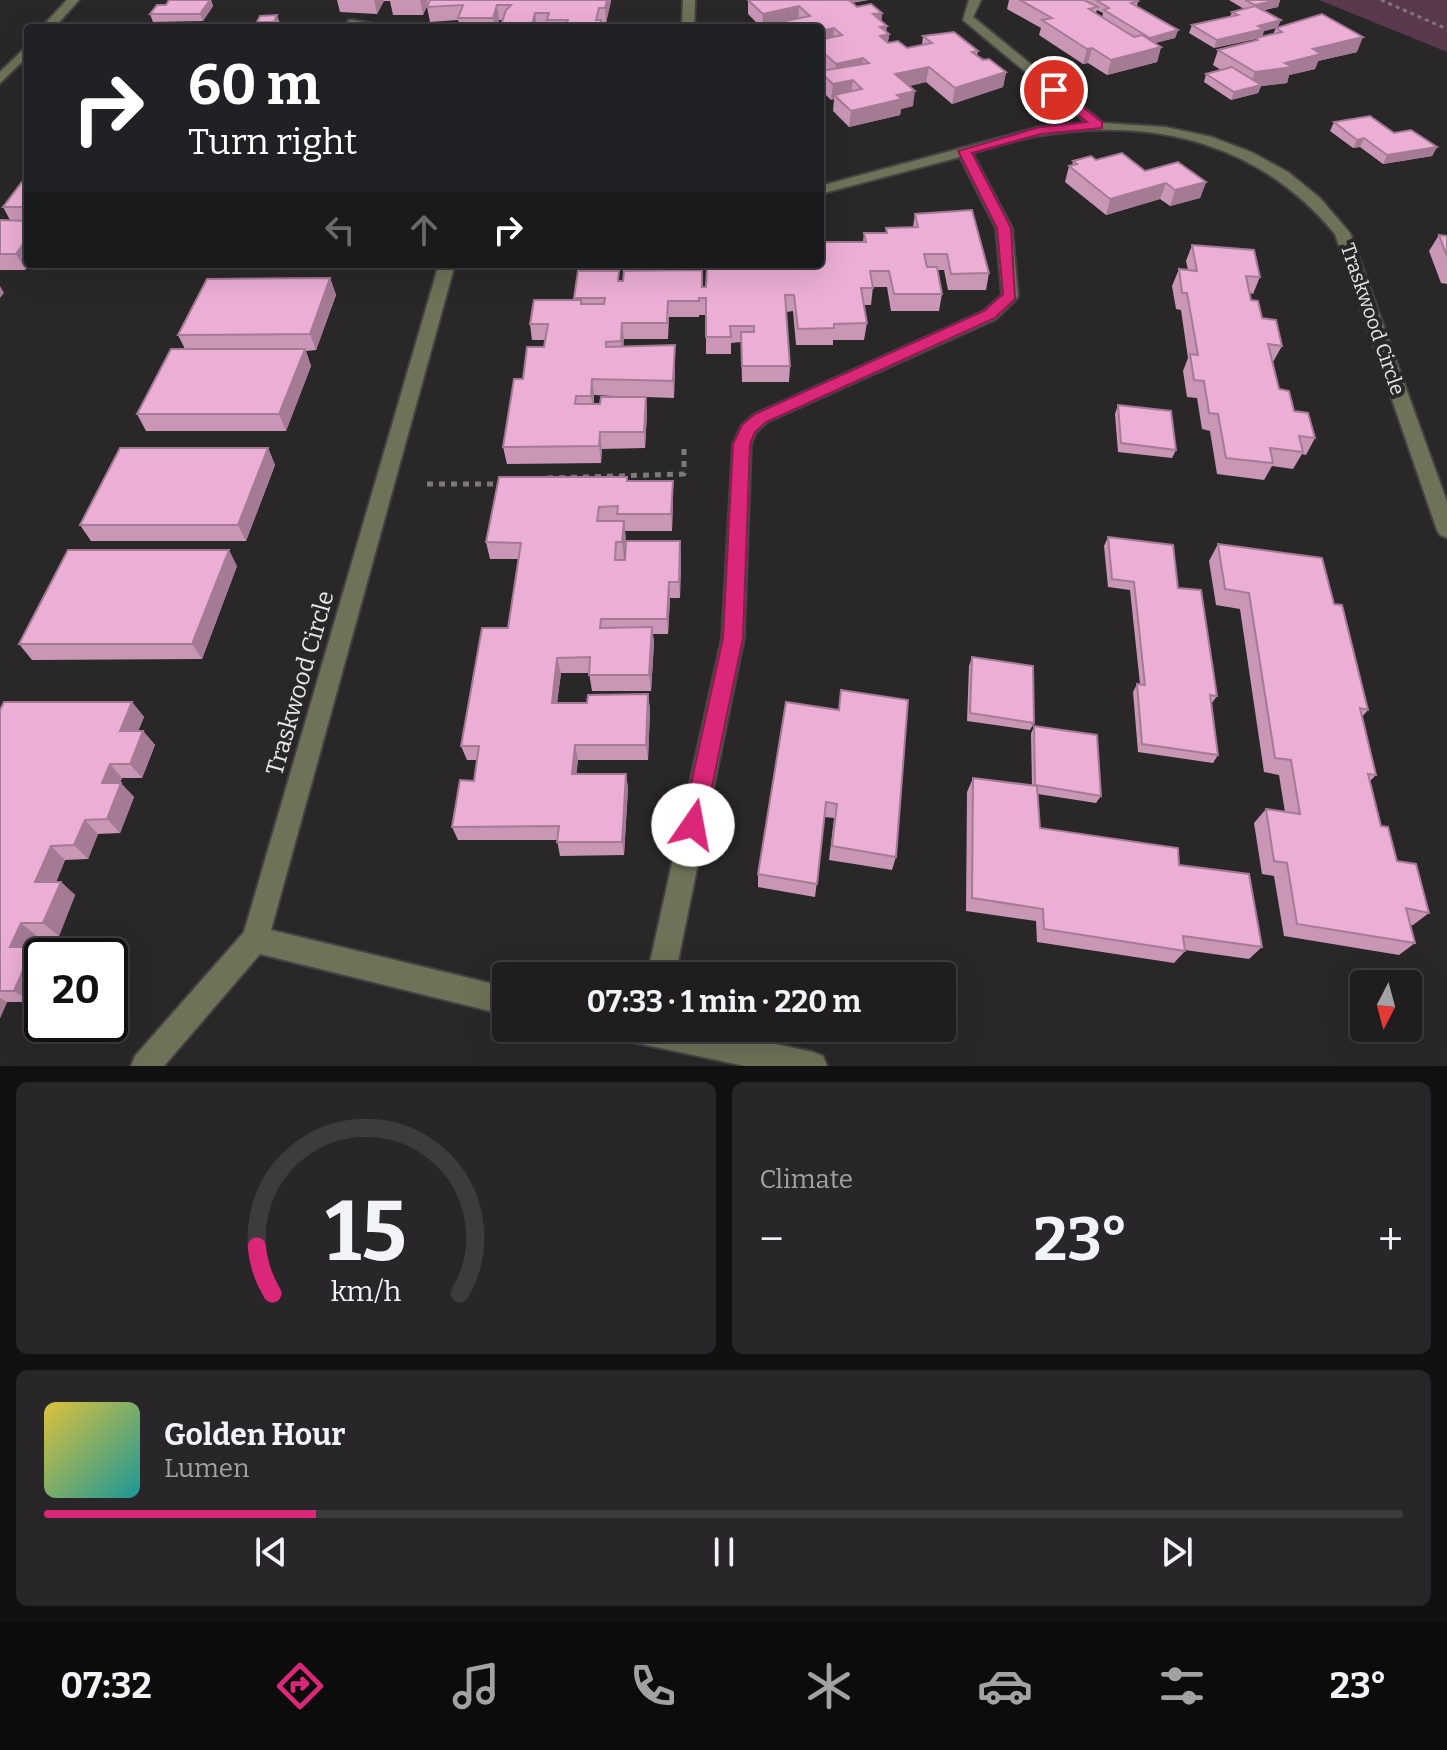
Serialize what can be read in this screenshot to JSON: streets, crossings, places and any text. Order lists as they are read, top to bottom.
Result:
{
  "streets": {
    "street": ["Traskwood Circle"]
  },
  "north": "bottom",
  "page": {
    "turn": ["60 m", "Turn right"],
    "limit": "20",
    "trip": "07:33 · 1 min · 220 m",
    "tile": "Climate",
    "heat": ["−", "23°", "+"],
    "song": ["Golden Hour", "Lumen"],
    "tabs": ["07:32", "23°"],
    "gauge": ["15", "km/h"]
  }
}
